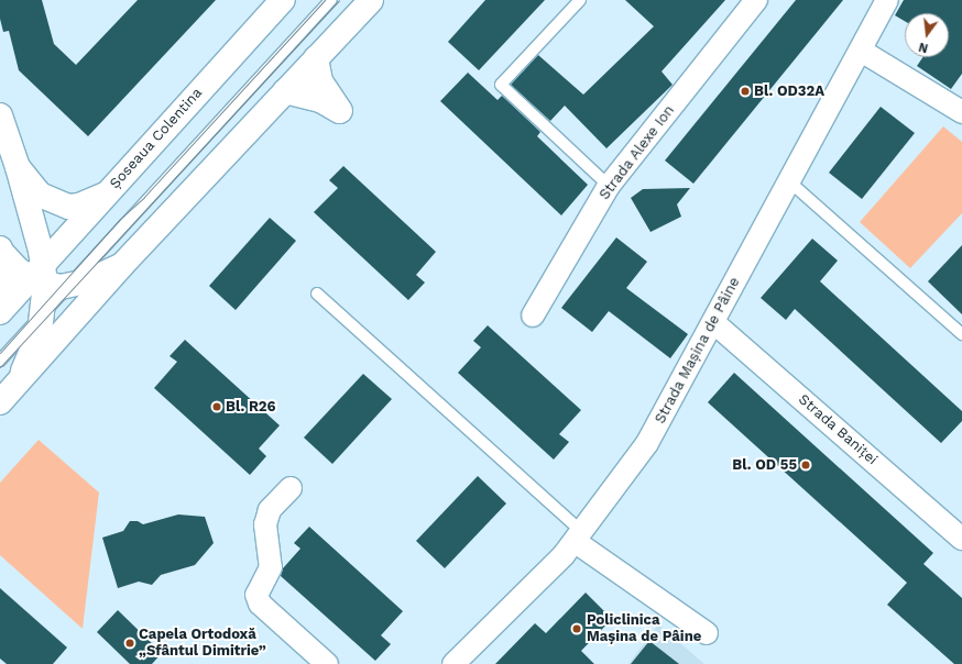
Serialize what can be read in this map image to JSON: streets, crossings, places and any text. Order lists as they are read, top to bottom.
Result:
{
  "streets": {
    "main road": ["Șoseaua Colentina"],
    "street": ["Strada Alexe Ion", "Strada Mașina de Pâine", "Strada Baniței"]
  },
  "crossings": [
    ["Strada Mașina de Pâine", "Strada Baniței"]
  ],
  "places": [
    "Bl. OD32A",
    "Bl. R26",
    "Bl. OD 55",
    "Policlinica Mașina de Pâine",
    "Capela Ortodoxă „Sfântul Dimitrie”"
  ],
  "north": "bottom"
}
